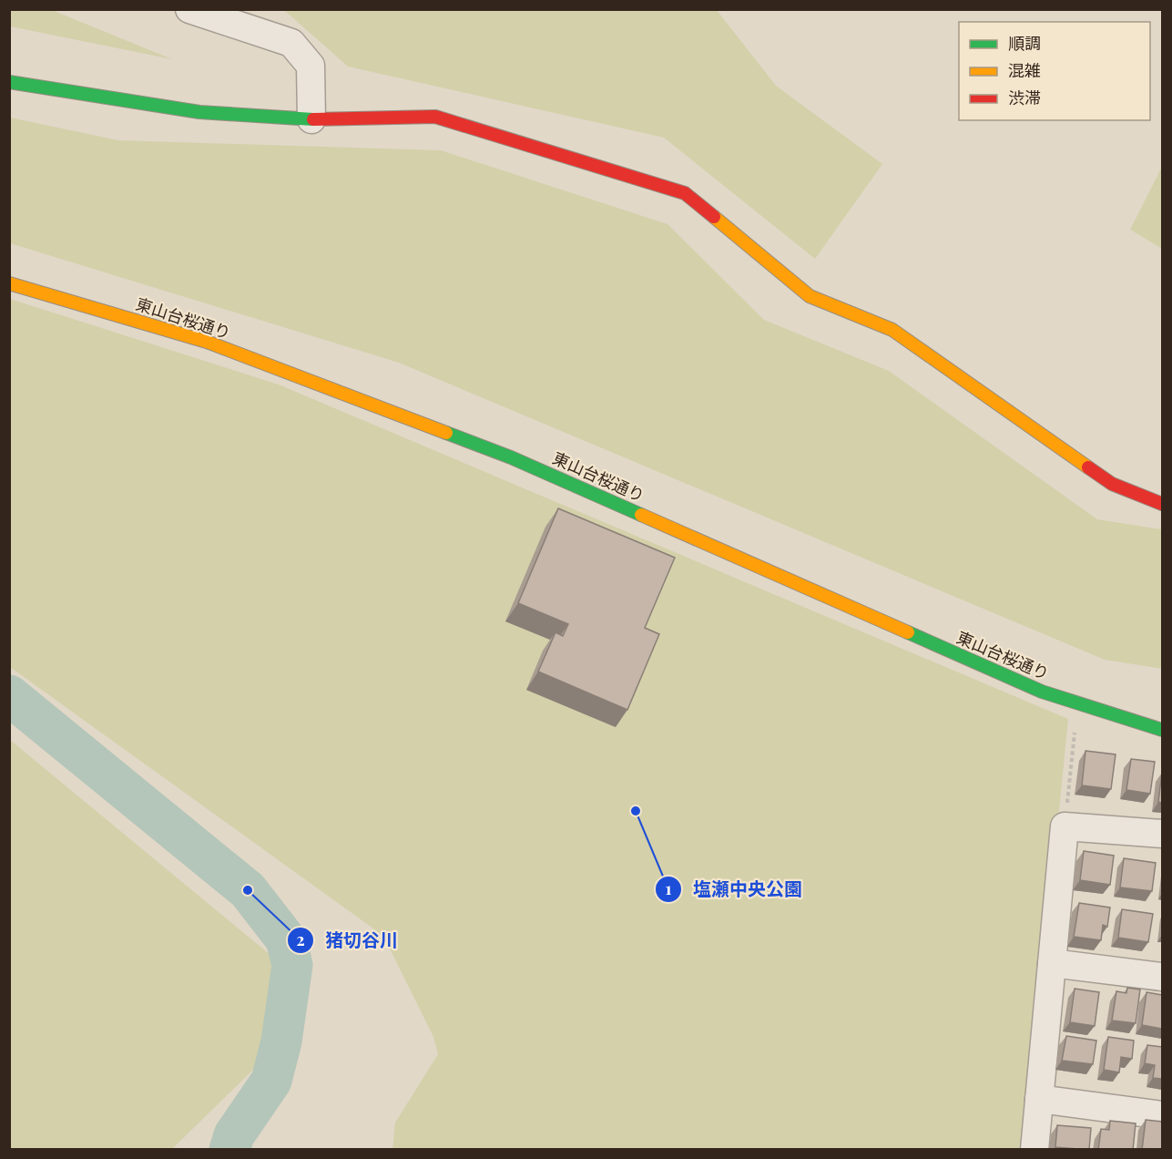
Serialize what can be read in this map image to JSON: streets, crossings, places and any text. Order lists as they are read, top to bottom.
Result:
{
  "streets": {
    "street": ["東山台桜通り"]
  },
  "places": ["塩瀬中央公園", "猪切谷川"],
  "legend": ["順調", "混雑", "渋滞"]
}
